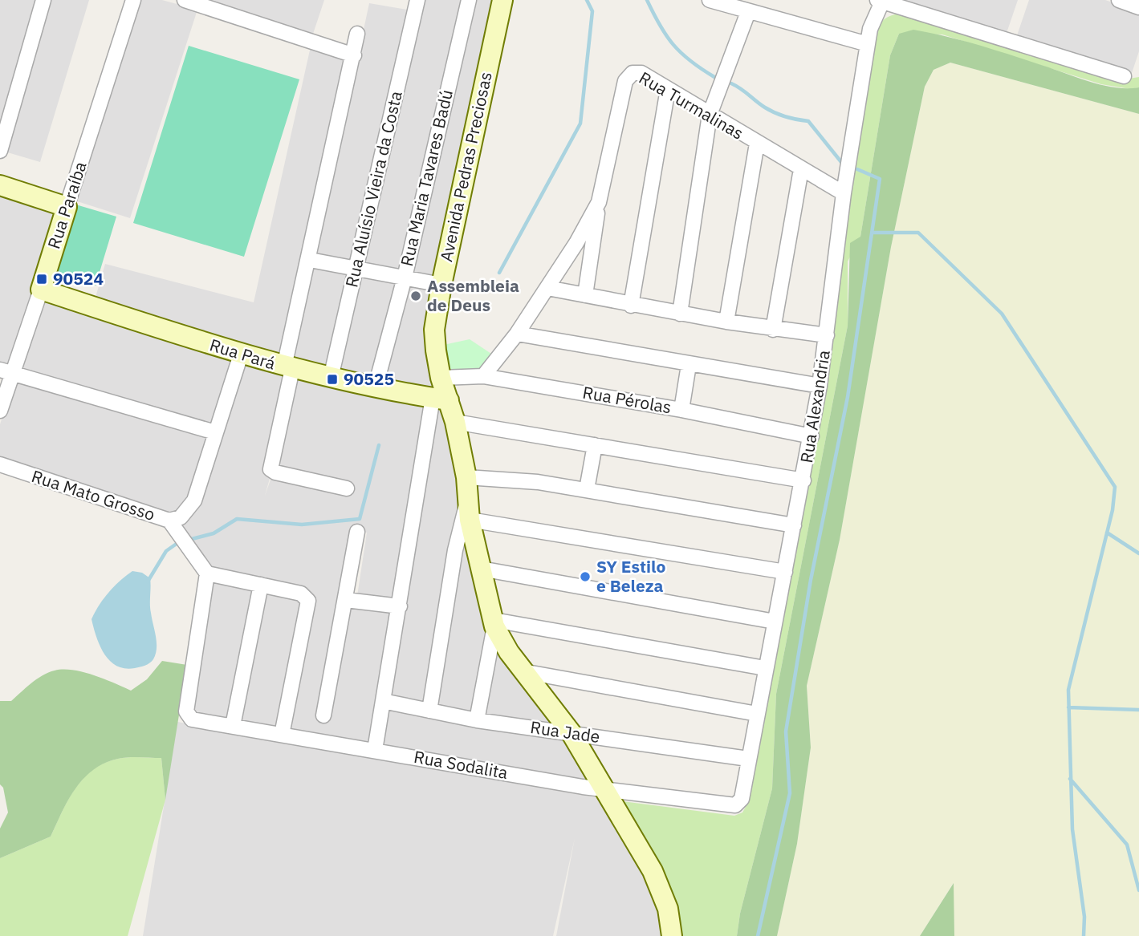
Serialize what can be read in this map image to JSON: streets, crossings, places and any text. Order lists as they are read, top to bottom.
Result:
{
  "streets": {
    "main road": ["Avenida Pedras Preciosas", "Rua Paraíba", "Rua Pará"],
    "street": [
      "Rua Turmalinas",
      "Rua Maria Tavares Badú",
      "Rua Aluísio Vieira da Costa",
      "Rua Pérolas",
      "Rua Alexandria",
      "Rua Mato Grosso",
      "Rua Jade",
      "Rua Sodalita"
    ]
  },
  "crossings": [
    ["Rua Turmalinas", "Rua Pérolas"],
    ["Rua Turmalinas", "Rua Alexandria"],
    ["Avenida Pedras Preciosas", "Rua Pará"],
    ["Avenida Pedras Preciosas", "Rua Pérolas"],
    ["Avenida Pedras Preciosas", "Rua Jade"],
    ["Avenida Pedras Preciosas", "Rua Sodalita"],
    ["Rua Maria Tavares Badú", "Rua Pará"],
    ["Rua Aluísio Vieira da Costa", "Rua Pará"],
    ["Rua Paraíba", "Rua Pará"],
    ["Rua Pará", "Rua Mato Grosso"],
    ["Rua Pérolas", "Rua Alexandria"],
    ["Rua Alexandria", "Rua Jade"],
    ["Rua Alexandria", "Rua Sodalita"]
  ],
  "places": {
    "transit": ["90524", "90525"],
    "other": ["Assembleia de Deus", "SY Estilo e Beleza"]
  }
}
